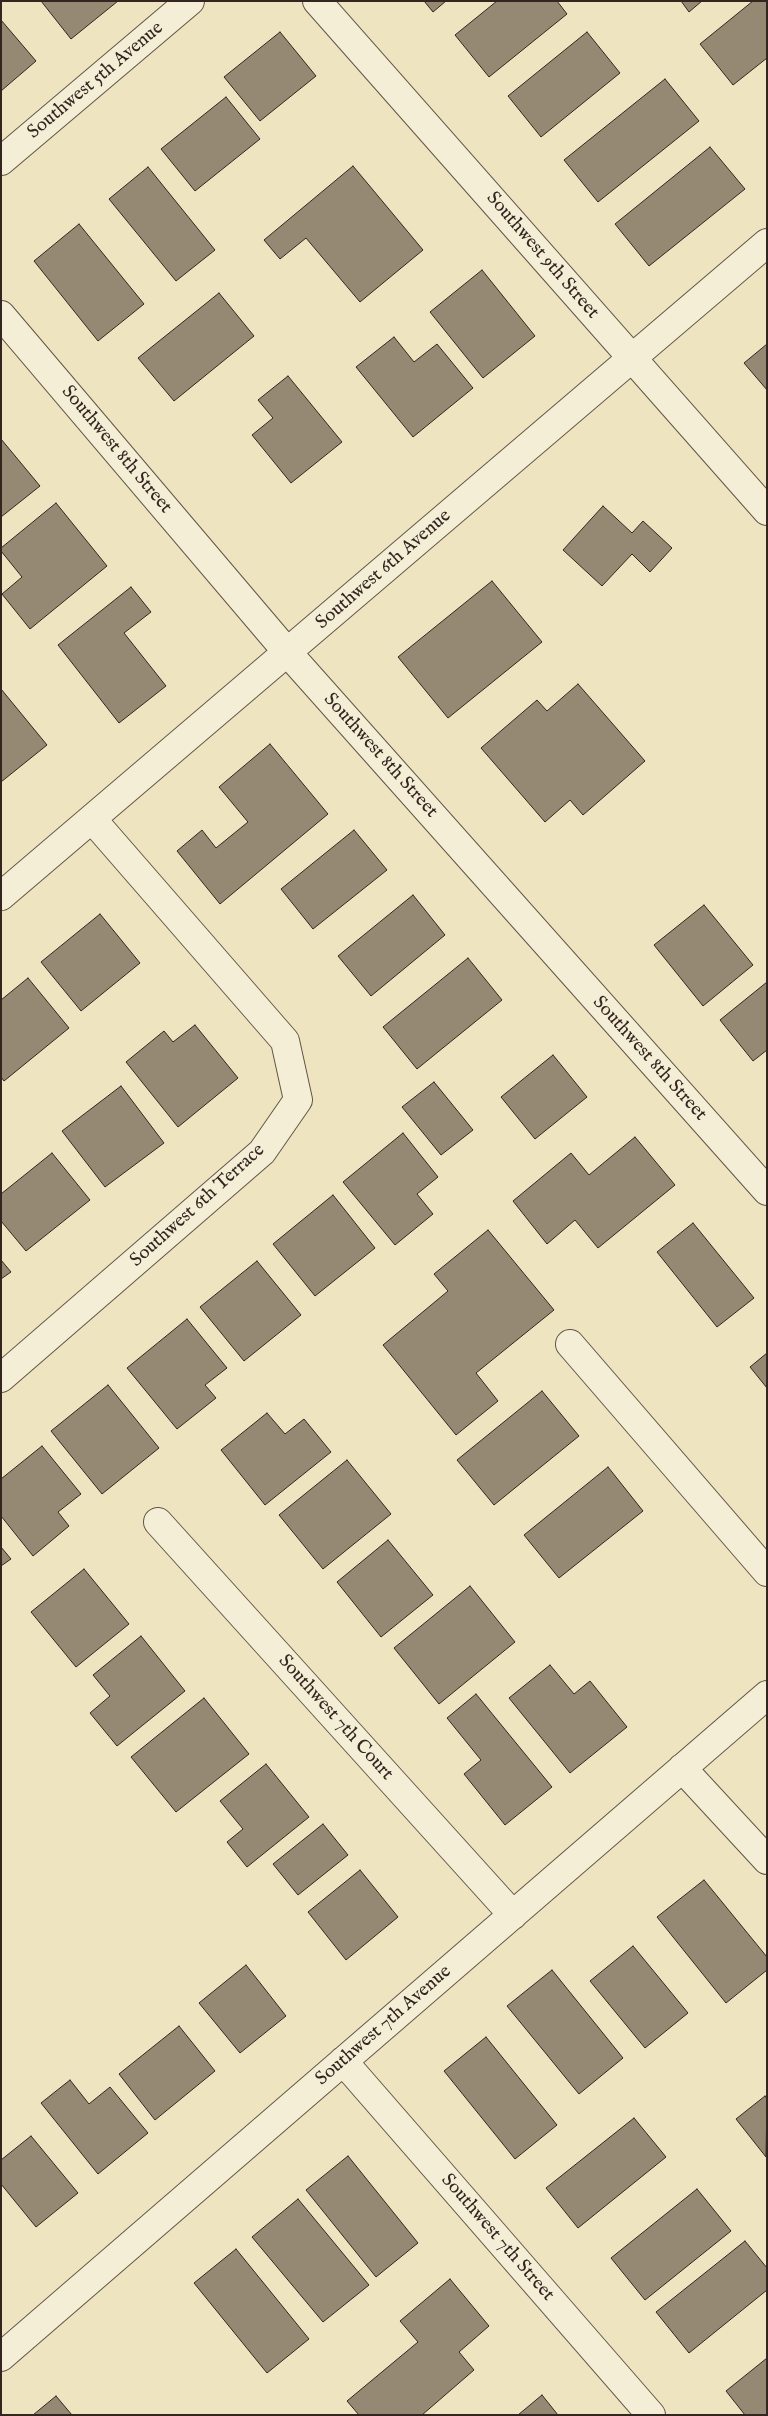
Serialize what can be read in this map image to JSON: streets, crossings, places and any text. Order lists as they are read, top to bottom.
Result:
{
  "streets": {
    "street": [
      "Southwest 5th Avenue",
      "Southwest 9th Street",
      "Southwest 8th Street",
      "Southwest 6th Avenue",
      "Southwest 6th Terrace",
      "Southwest 7th Court",
      "Southwest 7th Avenue",
      "Southwest 7th Street"
    ]
  },
  "crossings": [
    ["Southwest 9th Street", "Southwest 6th Avenue"],
    ["Southwest 8th Street", "Southwest 6th Avenue"],
    ["Southwest 6th Avenue", "Southwest 6th Terrace"],
    ["Southwest 7th Court", "Southwest 7th Avenue"],
    ["Southwest 7th Avenue", "Southwest 7th Street"]
  ]
}
